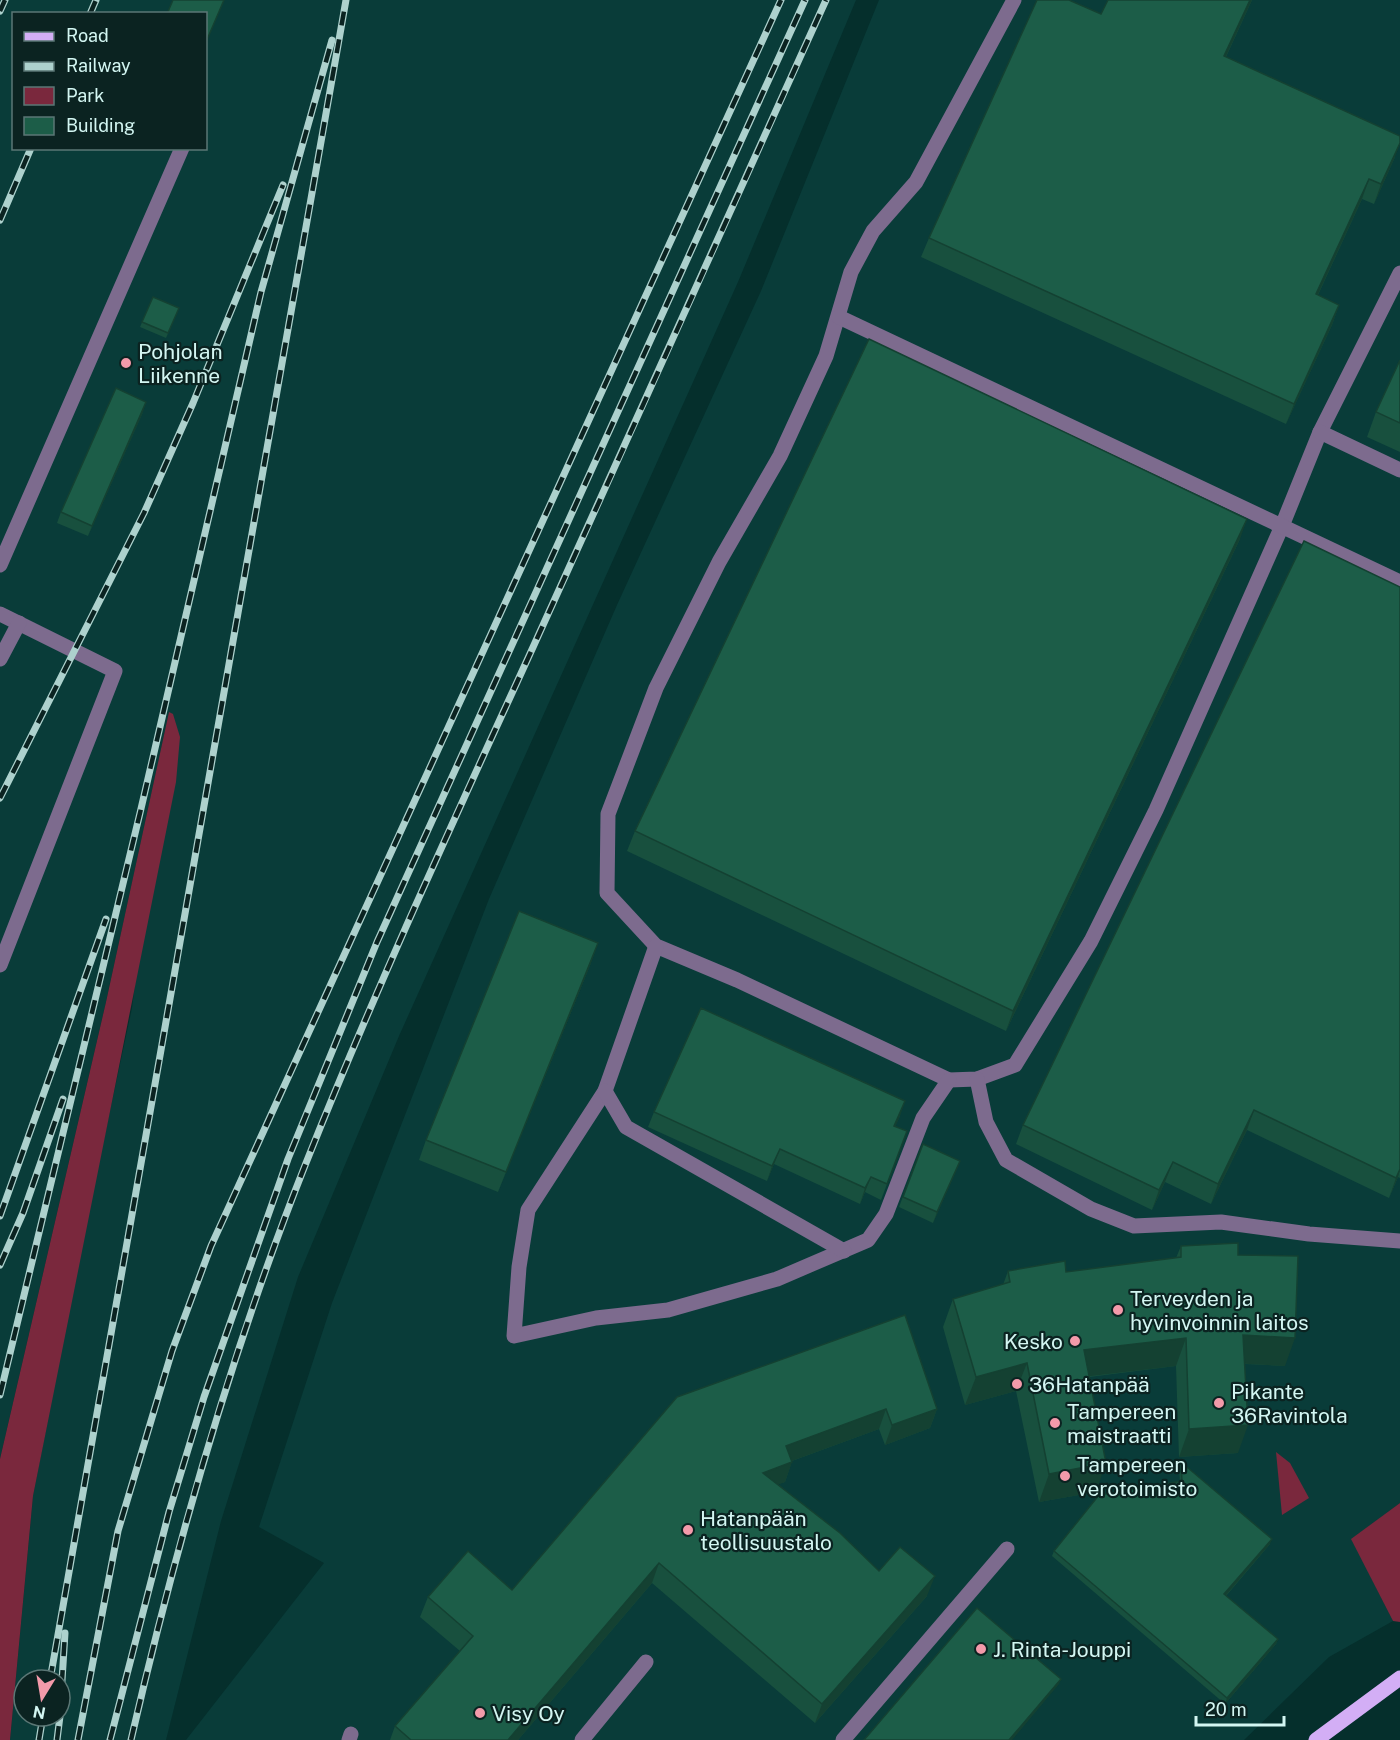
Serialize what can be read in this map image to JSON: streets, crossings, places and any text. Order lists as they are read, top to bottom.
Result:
{
  "places": [
    "Pohjolan Liikenne",
    "Terveyden ja hyvinvoinnin laitos",
    "Kesko",
    "36Hatanpää",
    "Pikante 36Ravintola",
    "Tampereen maistraatti",
    "Tampereen verotoimisto",
    "Hatanpään teollisuustalo",
    "J. Rinta-Jouppi",
    "Visy Oy"
  ],
  "legend": [
    "Road",
    "Railway",
    "Park",
    "Building"
  ],
  "scale_bar": "20 m",
  "north": "bottom"
}
